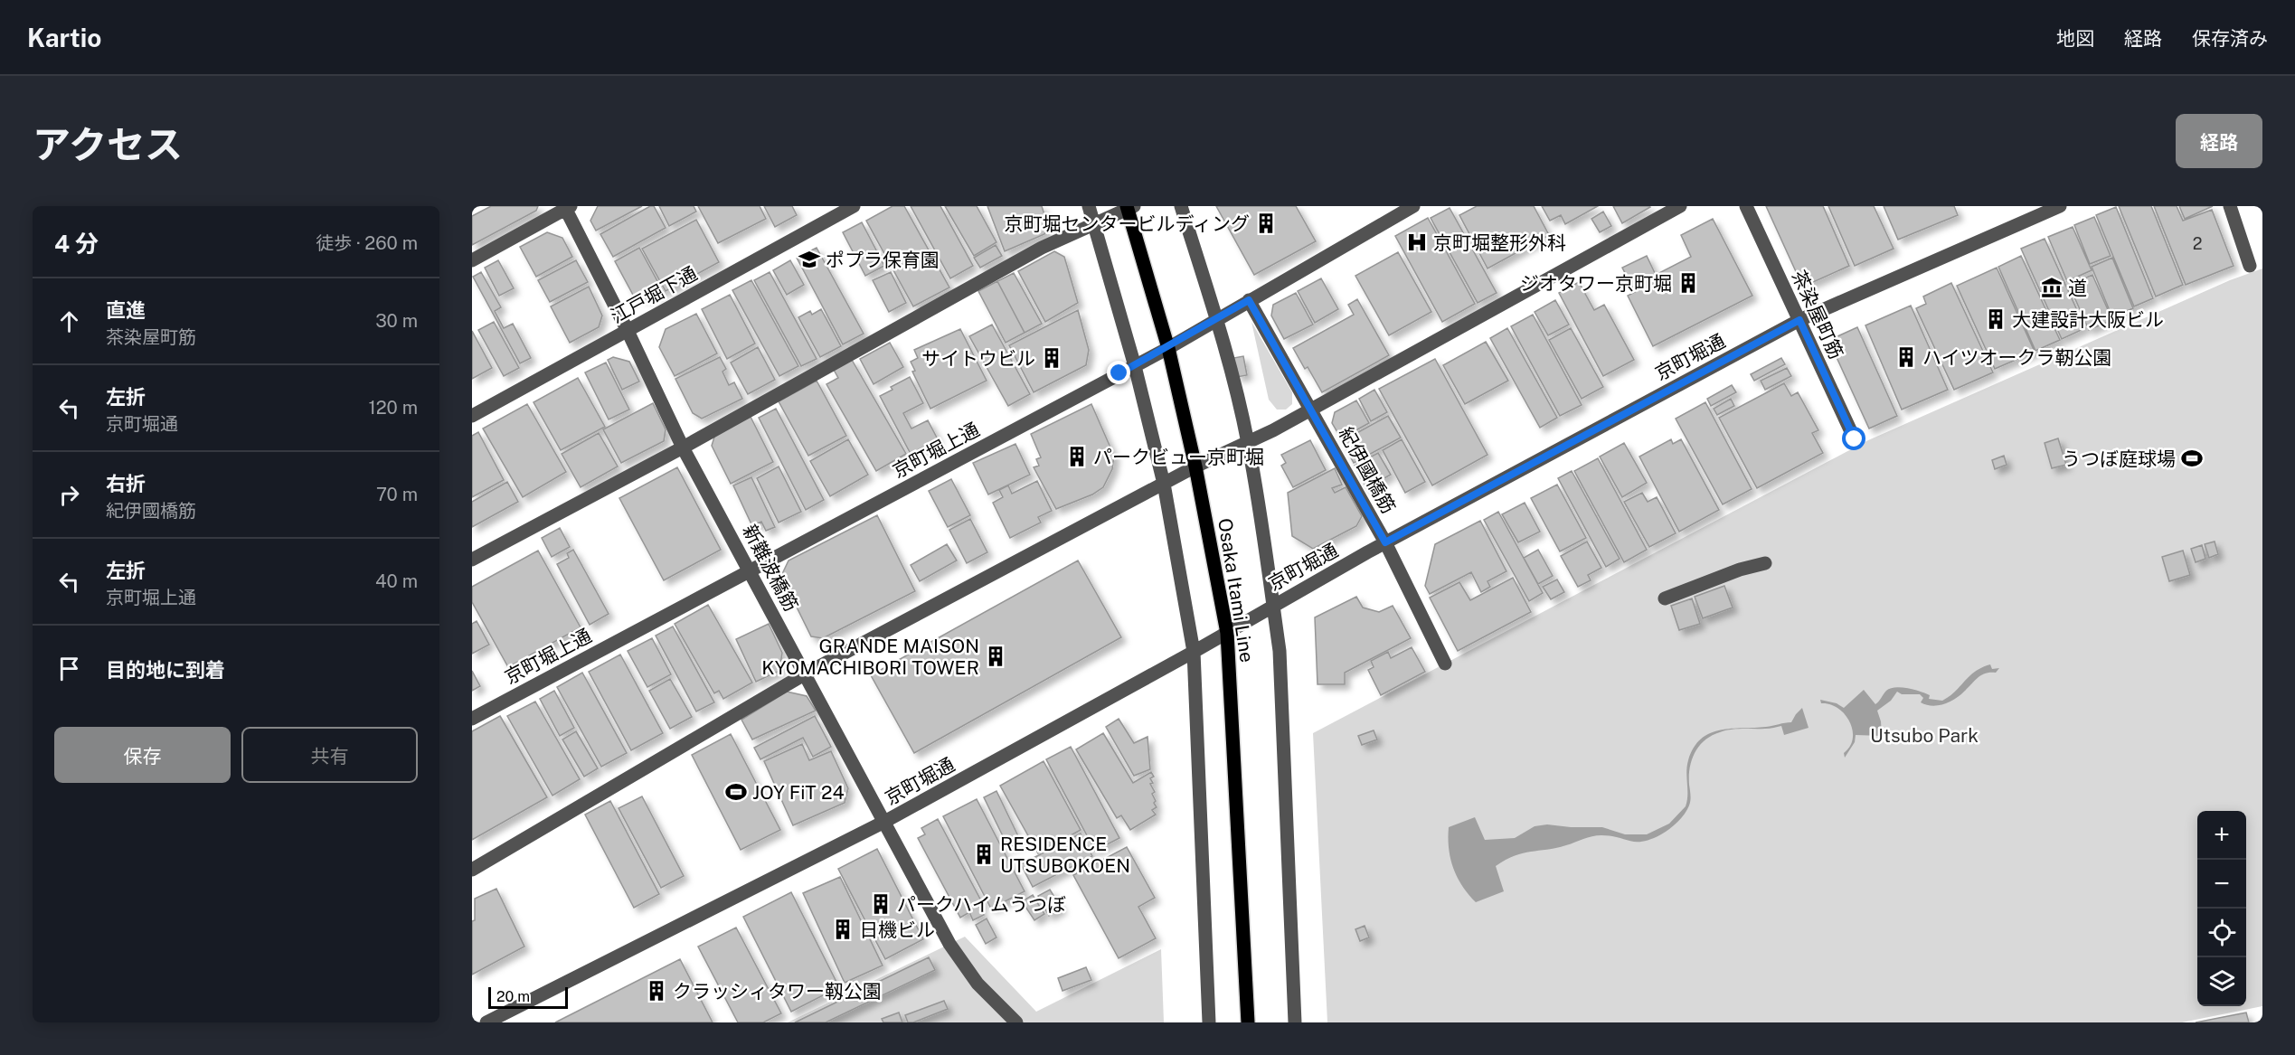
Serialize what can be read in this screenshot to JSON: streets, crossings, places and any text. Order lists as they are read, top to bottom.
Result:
{
  "streets": {
    "main road": ["Osaka Itami Line"],
    "street": [
      "江戸堀下通",
      "茶染屋町筋",
      "京町堀通",
      "京町堀上通",
      "紀伊國橋筋",
      "新難波橋筋"
    ]
  },
  "crossings": [
    ["江戸堀下通", "新難波橋筋"],
    ["茶染屋町筋", "京町堀通"],
    ["京町堀通", "紀伊國橋筋"],
    ["京町堀通", "新難波橋筋"],
    ["京町堀通", "Osaka Itami Line"],
    ["京町堀上通", "紀伊國橋筋"],
    ["京町堀上通", "新難波橋筋"],
    ["京町堀上通", "Osaka Itami Line"]
  ],
  "parks": ["Utsubo Park"],
  "places": {
    "building": [
      "京町堀センタービルディング",
      "ジオタワー京町堀",
      "大建設計大阪ビル",
      "ハイツオークラ靭公園",
      "サイトウビル",
      "パークビュー京町堀",
      "GRANDE MAISON KYOMACHIBORI TOWER",
      "RESIDENCE UTSUBOKOEN",
      "パークハイムうつぼ",
      "日機ビル",
      "クラッシィタワー靱公園"
    ],
    "hospital": ["京町堀整形外科"],
    "school or university": ["ポプラ保育園"],
    "museum": ["道"],
    "sports": ["うつぼ庭球場", "JOY FiT 24"]
  },
  "house_numbers": ["2"],
  "scale_bar": "20 m",
  "page": {
    "header": "Kartio",
    "nav": ["地図", "経路", "保存済み"],
    "title": "アクセス",
    "buttons": [
      "経路",
      ["保存", "共有"]
    ],
    "heading": ["4 分", "徒歩 · 260 m"],
    "list": [
      ["直進", "茶染屋町筋", "30 m"],
      ["左折", "京町堀通", "120 m"],
      ["右折", "紀伊國橋筋", "70 m"],
      ["左折", "京町堀上通", "40 m"],
      "目的地に到着"
    ],
    "map_buttons": ["+", "−"],
    "scale": "20 m"
  }
}
